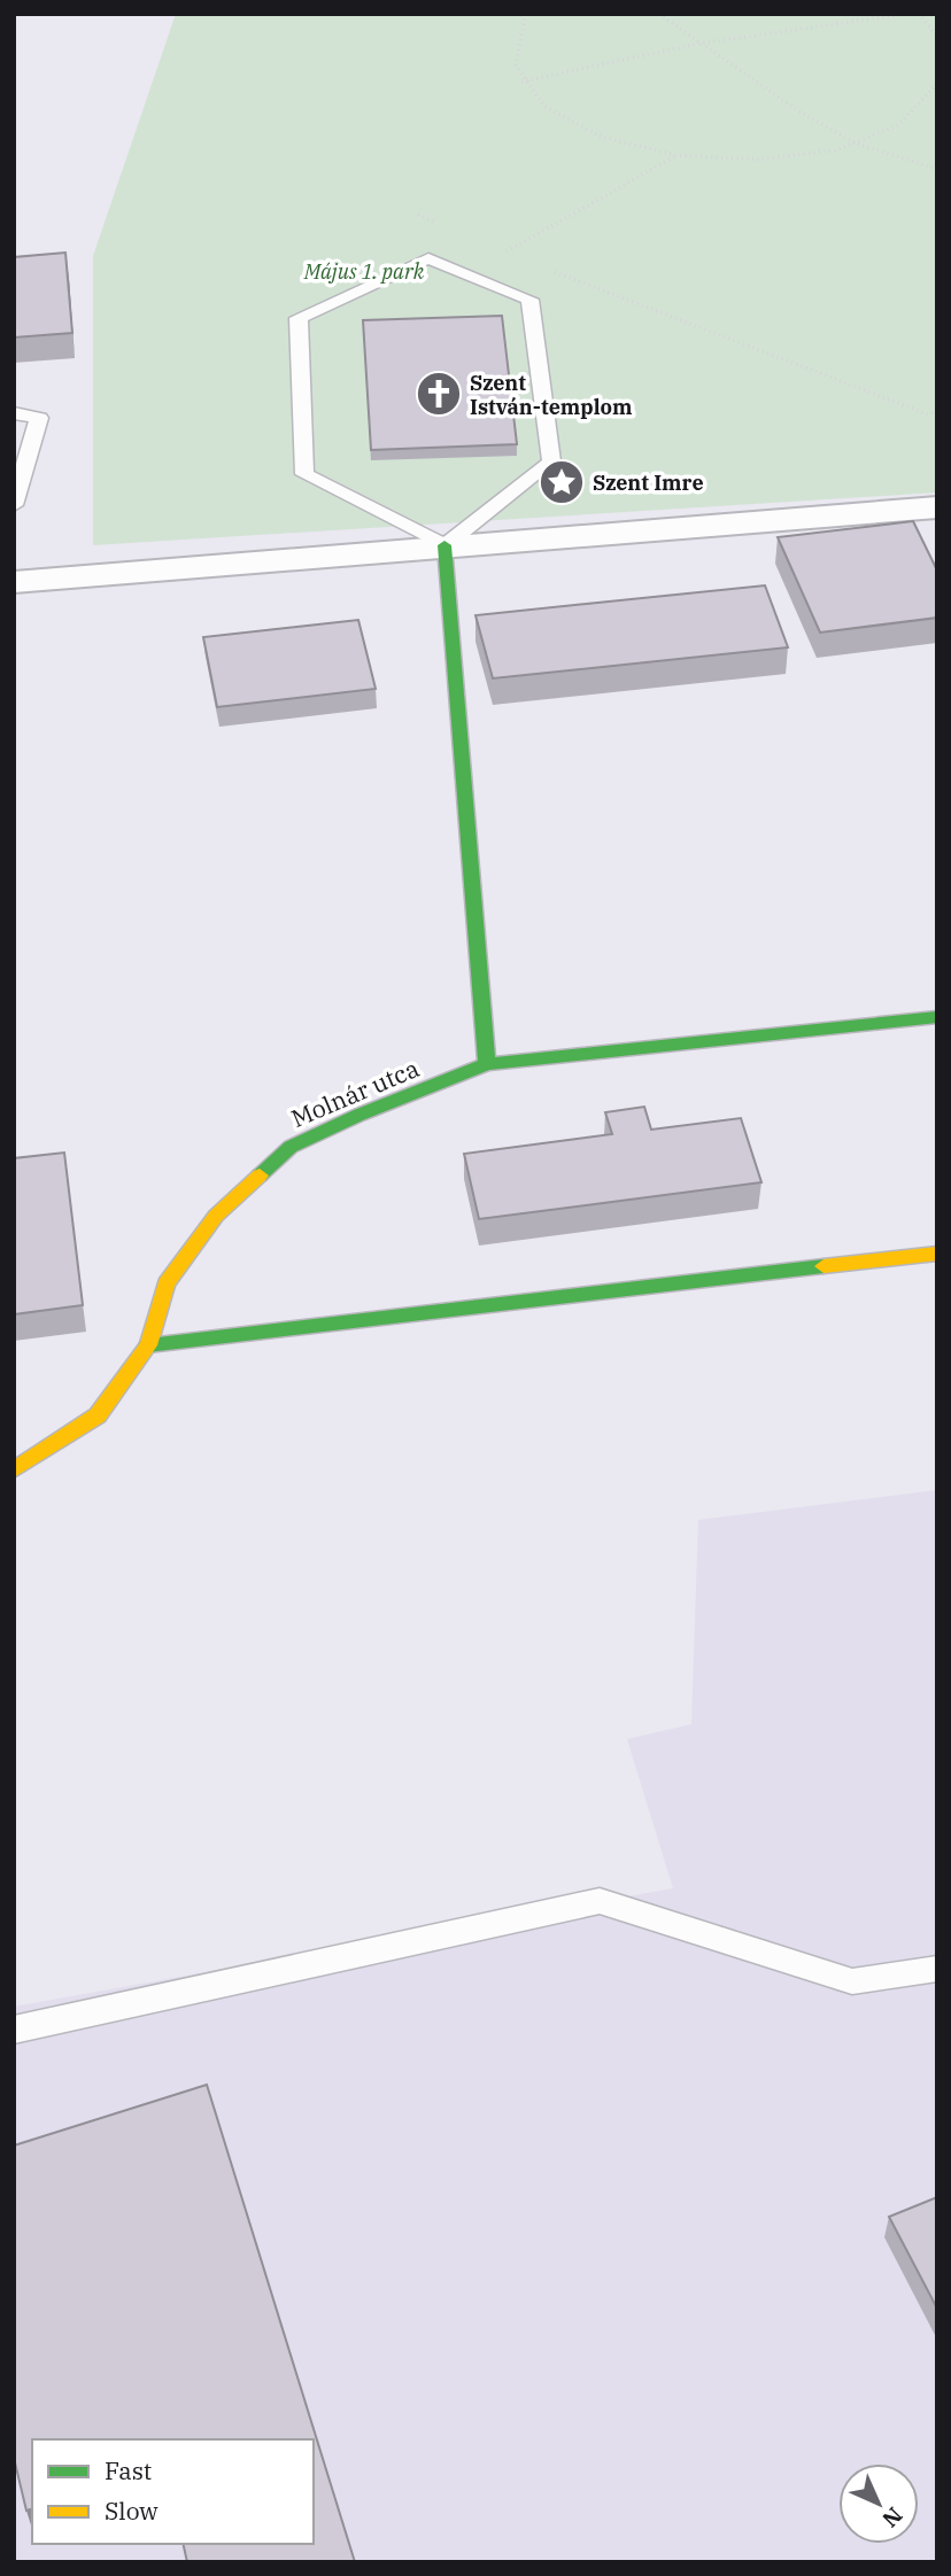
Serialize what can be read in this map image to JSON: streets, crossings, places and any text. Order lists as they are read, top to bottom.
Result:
{
  "streets": {
    "street": ["Molnár utca"]
  },
  "parks": ["Május 1. park"],
  "places": {
    "church": ["Szent István-templom"],
    "place": ["Szent Imre"]
  },
  "legend": ["Fast", "Slow"],
  "north": "bottom right"
}
